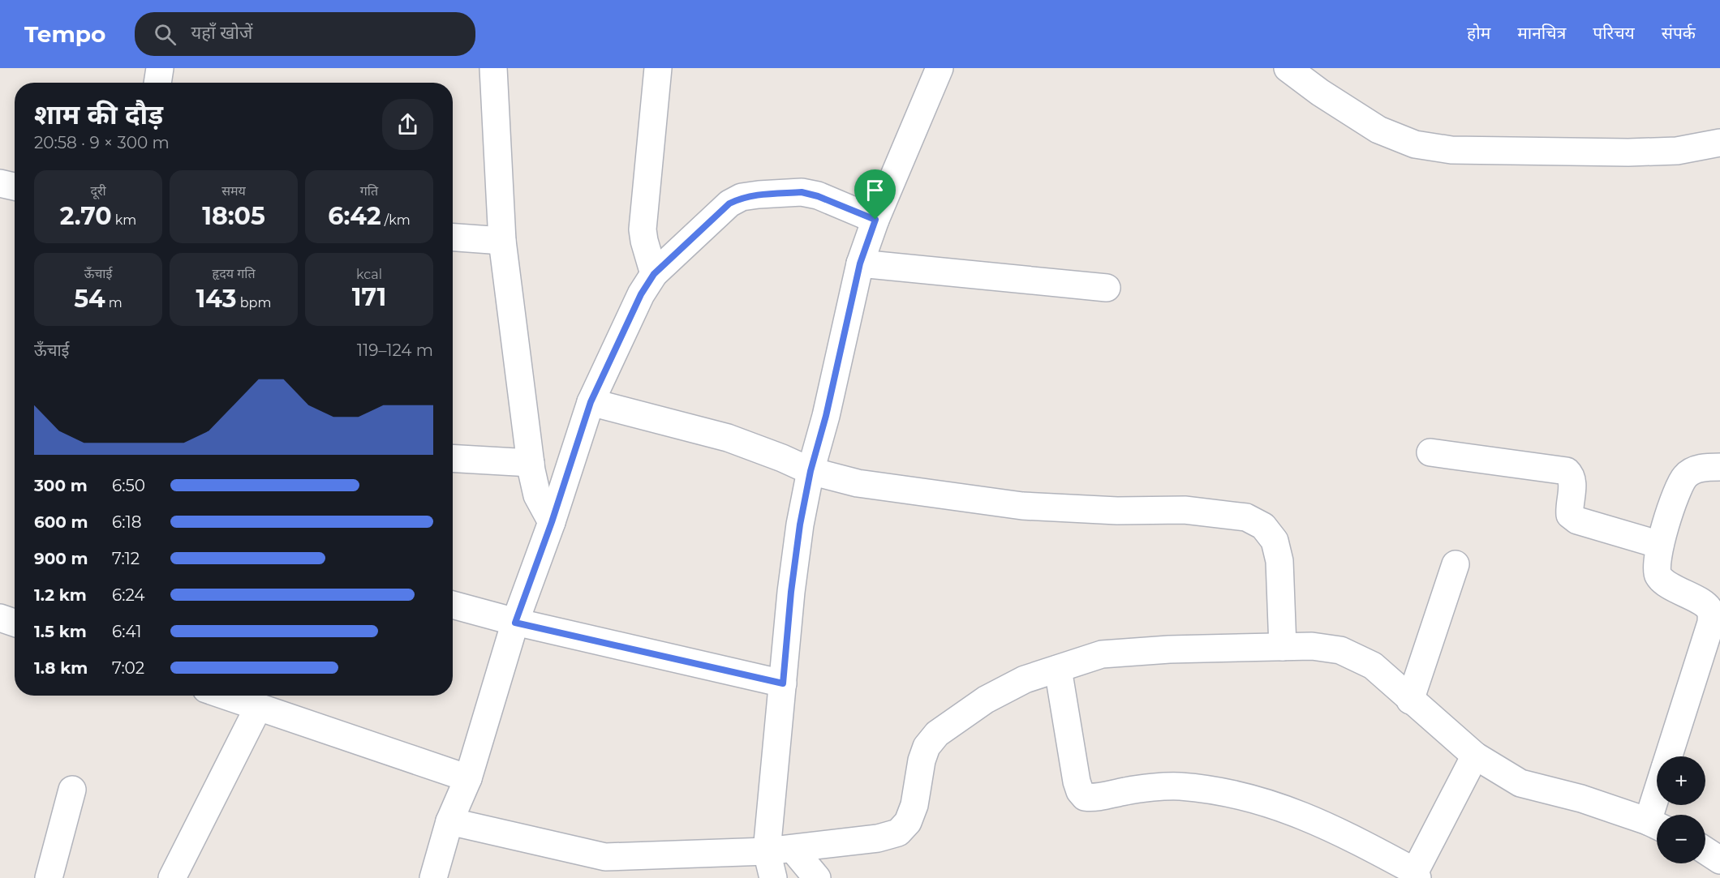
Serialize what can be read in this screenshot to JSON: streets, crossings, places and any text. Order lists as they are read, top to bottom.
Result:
{
  "page": {
    "header": "Tempo",
    "search": "यहाँ खोजें",
    "nav": [
      "होम",
      "मानचित्र",
      "परिचय",
      "संपर्क"
    ],
    "heading": ["शाम की दौड़", "20:58 · 9 × 300 m"],
    "stats": [
      ["दूरी", "2.70 km"],
      ["समय", "18:05"],
      ["गति", "6:42 /km"],
      ["ऊँचाई", "54 m"],
      ["हृदय गति", "143 bpm"],
      ["kcal", "171"]
    ],
    "chart": ["ऊँचाई", "119–124 m"],
    "list": [
      {
        "name": "300 m",
        "note": "6:50"
      },
      {
        "name": "600 m",
        "note": "6:18"
      },
      {
        "name": "900 m",
        "note": "7:12"
      },
      {
        "name": "1.2 km",
        "note": "6:24"
      },
      {
        "name": "1.5 km",
        "note": "6:41"
      },
      {
        "name": "1.8 km",
        "note": "7:02"
      }
    ],
    "map_buttons": ["+", "−"]
  }
}
